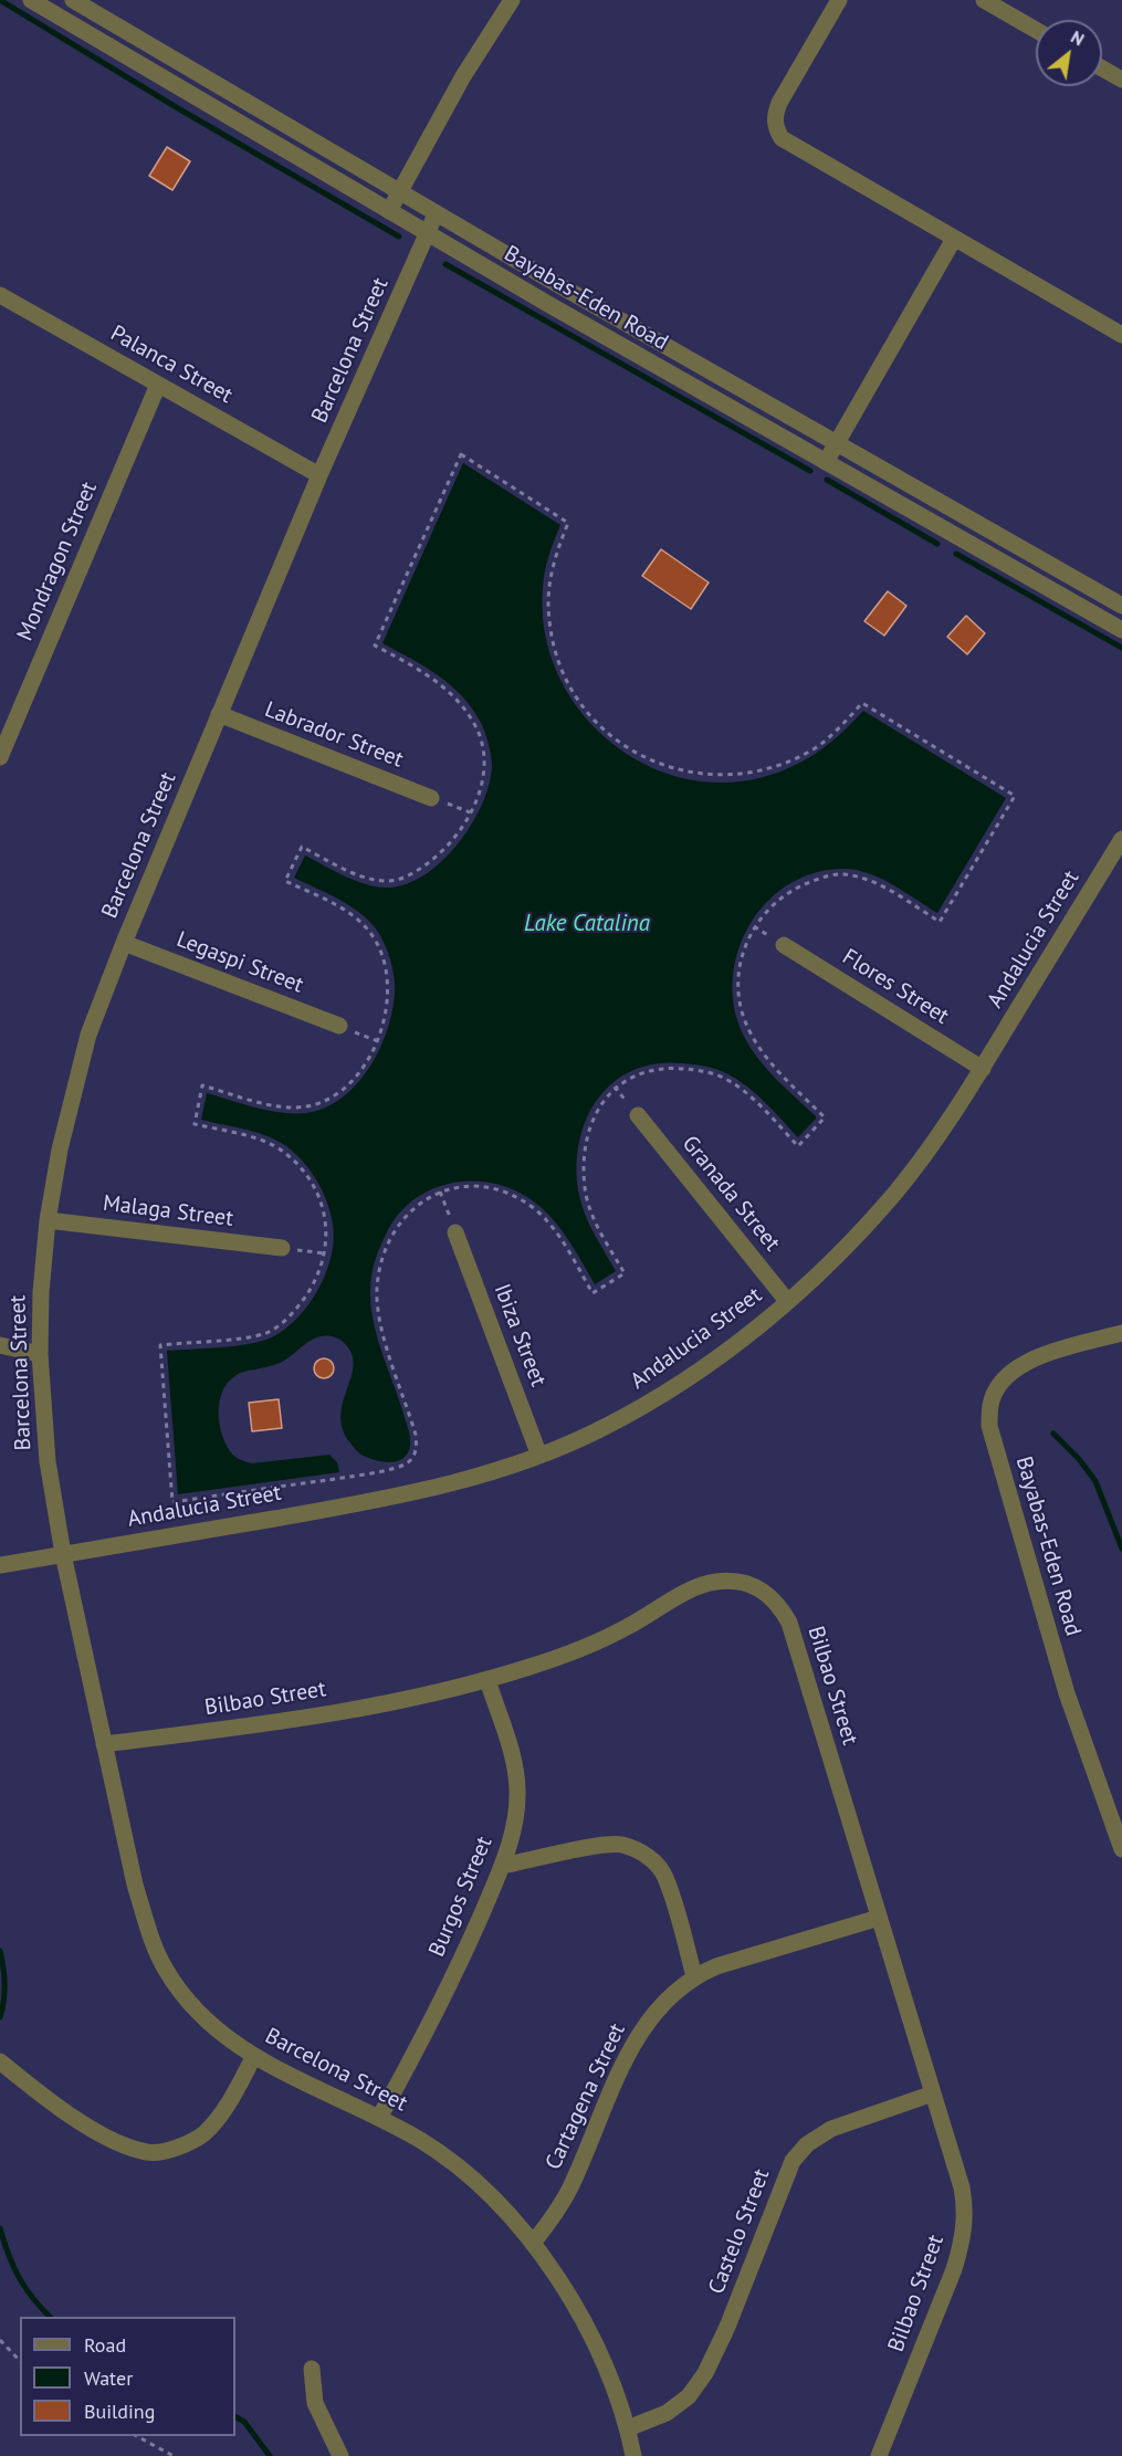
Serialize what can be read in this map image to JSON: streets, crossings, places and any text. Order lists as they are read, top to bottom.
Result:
{
  "streets": {
    "street": [
      "Bayabas-Eden Road",
      "Barcelona Street",
      "Palanca Street",
      "Mondragon Street",
      "Labrador Street",
      "Andalucia Street",
      "Legaspi Street",
      "Flores Street",
      "Granada Street",
      "Malaga Street",
      "Ibiza Street",
      "Bilbao Street",
      "Burgos Street",
      "Cartagena Street",
      "Castelo Street"
    ]
  },
  "crossings": [
    ["Bayabas-Eden Road", "Barcelona Street"],
    ["Barcelona Street", "Palanca Street"],
    ["Barcelona Street", "Labrador Street"],
    ["Barcelona Street", "Andalucia Street"],
    ["Barcelona Street", "Legaspi Street"],
    ["Barcelona Street", "Malaga Street"],
    ["Barcelona Street", "Bilbao Street"],
    ["Barcelona Street", "Burgos Street"],
    ["Barcelona Street", "Cartagena Street"],
    ["Barcelona Street", "Castelo Street"],
    ["Palanca Street", "Mondragon Street"],
    ["Andalucia Street", "Flores Street"],
    ["Andalucia Street", "Granada Street"],
    ["Andalucia Street", "Ibiza Street"],
    ["Bilbao Street", "Burgos Street"],
    ["Bilbao Street", "Cartagena Street"],
    ["Bilbao Street", "Castelo Street"]
  ],
  "water": ["Lake Catalina"],
  "legend": ["Road", "Water", "Building"],
  "north": "top right"
}
